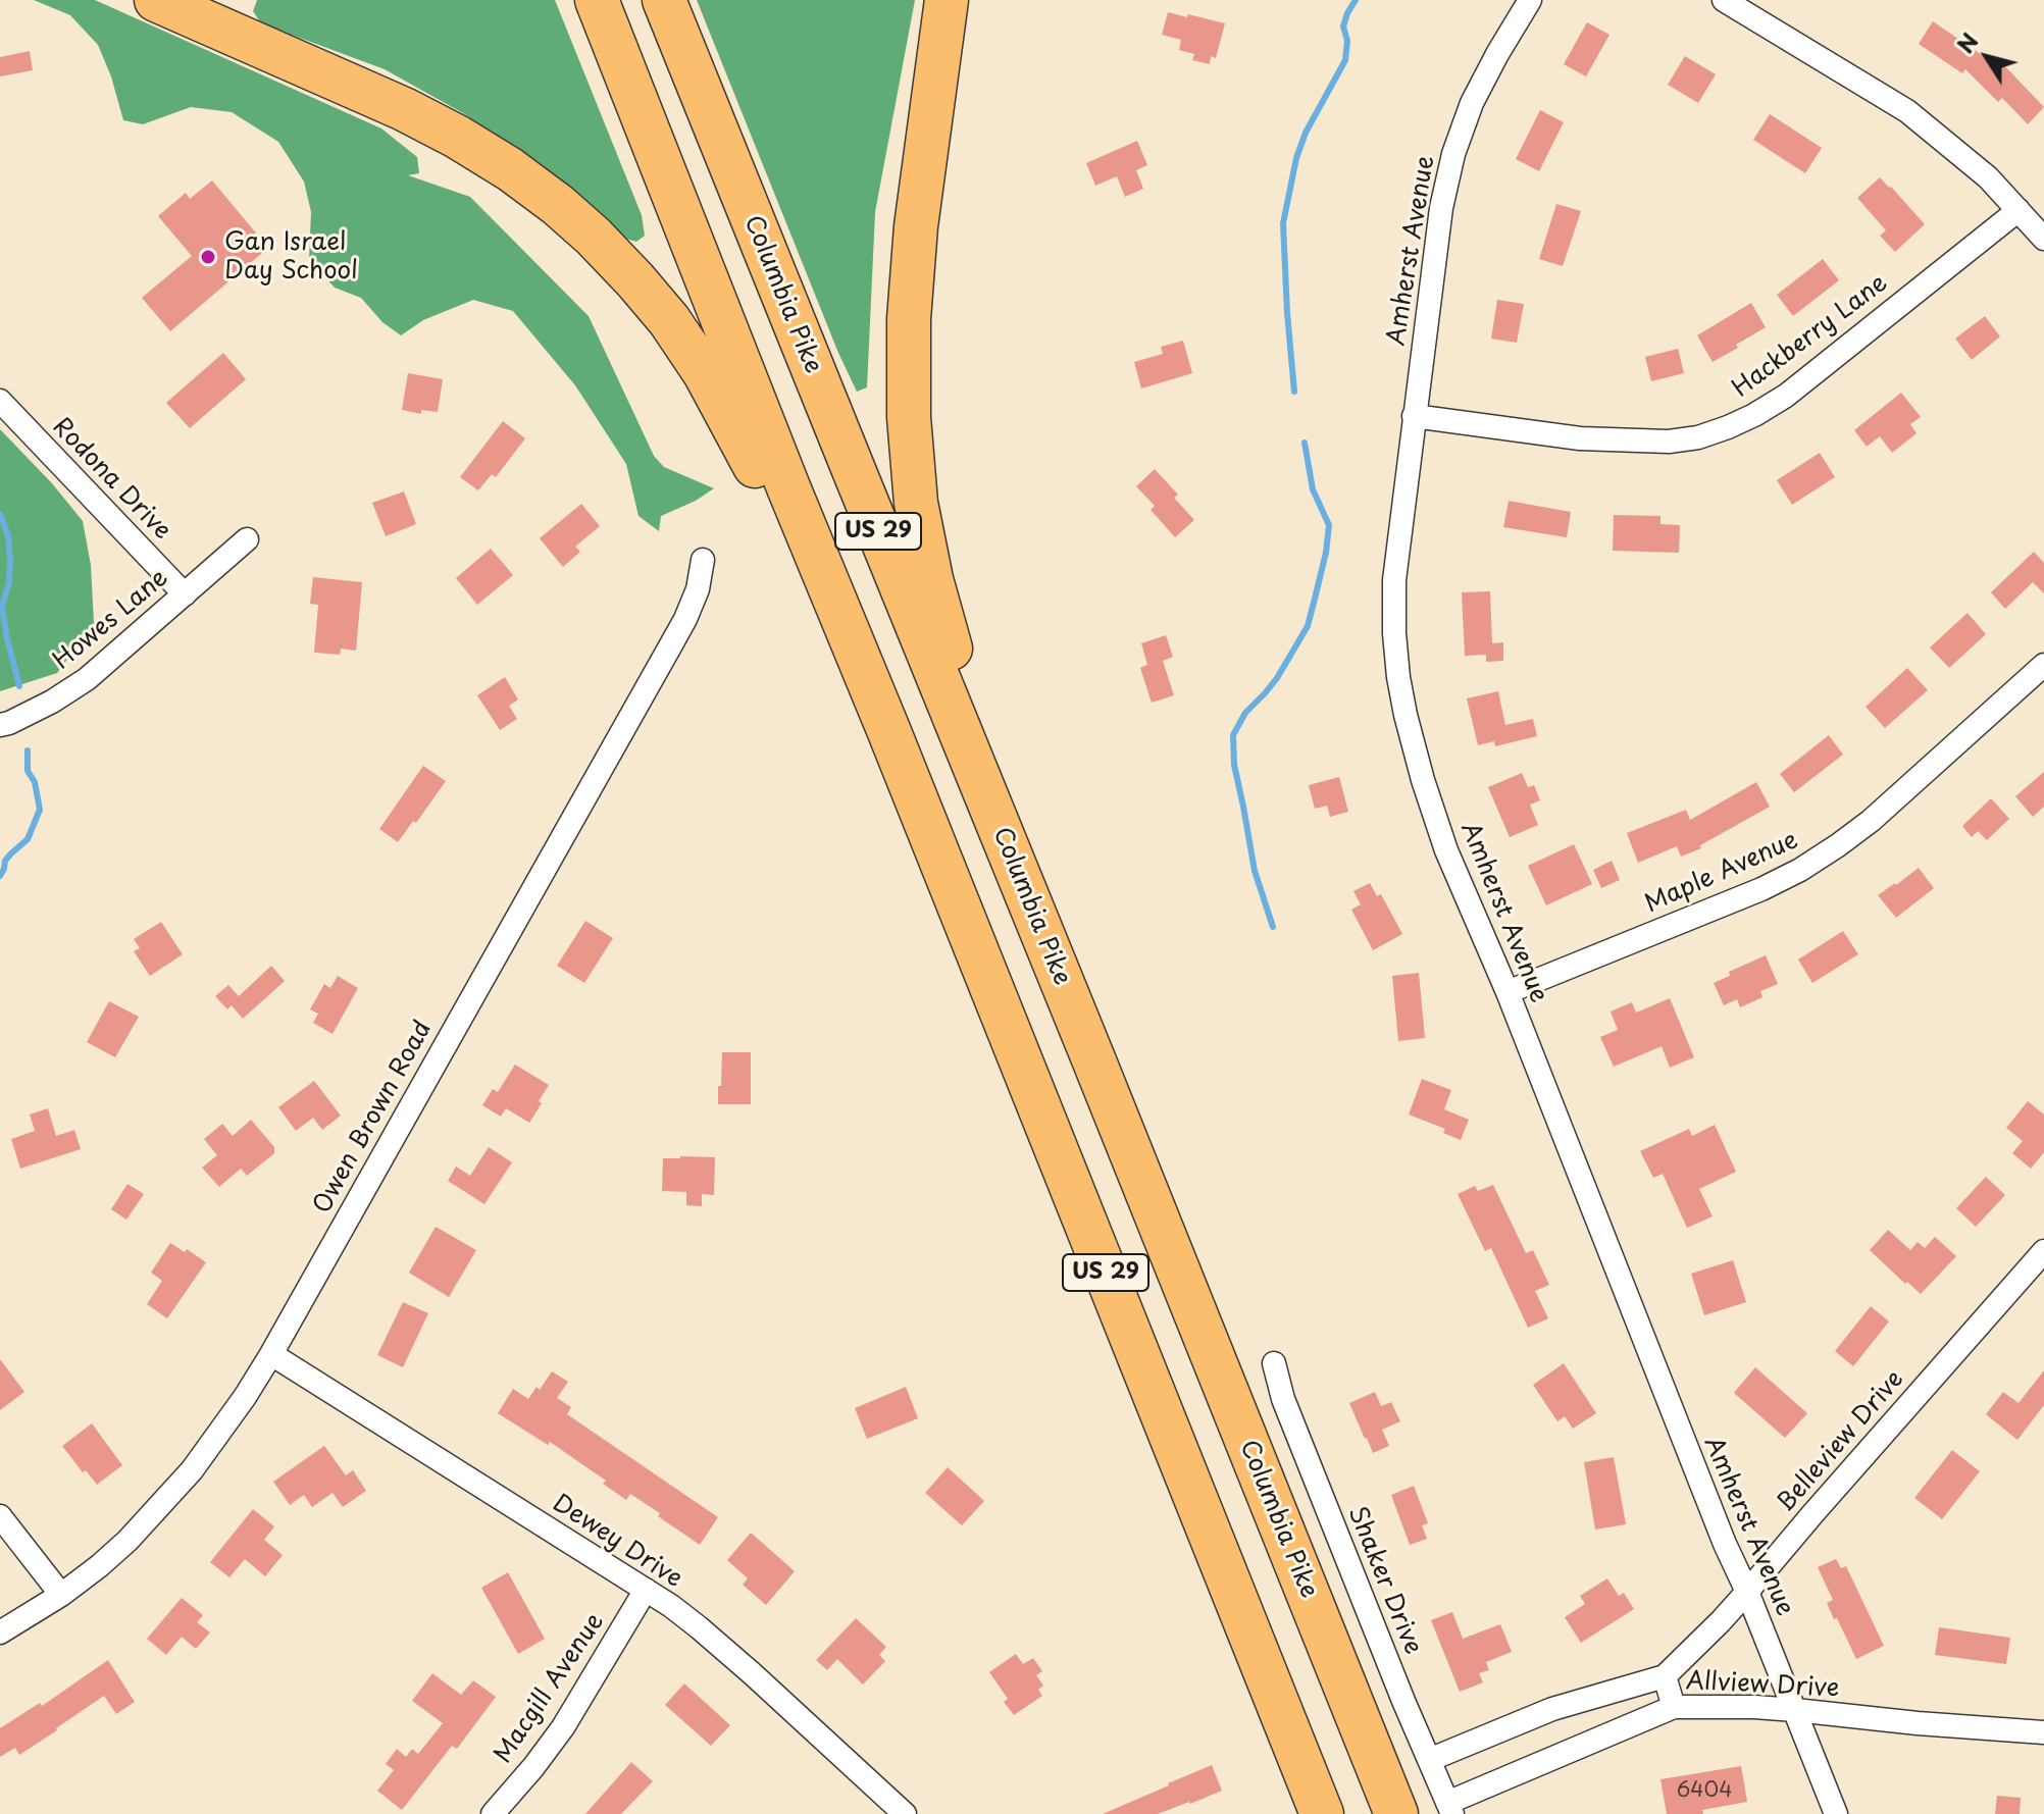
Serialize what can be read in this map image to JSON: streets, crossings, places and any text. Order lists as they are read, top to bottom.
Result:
{
  "streets": {
    "highway": ["Columbia Pike", "US 29"],
    "street": [
      "Amherst Avenue",
      "Hackberry Lane",
      "Rodona Drive",
      "Howes Lane",
      "Maple Avenue",
      "Owen Brown Road",
      "Belleview Drive",
      "Dewey Drive",
      "Shaker Drive",
      "Allview Drive",
      "Macgill Avenue"
    ]
  },
  "crossings": [
    ["Amherst Avenue", "Hackberry Lane"],
    ["Amherst Avenue", "Maple Avenue"],
    ["Amherst Avenue", "Belleview Drive"],
    ["Amherst Avenue", "Allview Drive"],
    ["Rodona Drive", "Howes Lane"],
    ["Owen Brown Road", "Dewey Drive"],
    ["Belleview Drive", "Allview Drive"],
    ["Dewey Drive", "Macgill Avenue"],
    ["Shaker Drive", "Allview Drive"]
  ],
  "places": ["Gan Israel Day School"],
  "house_numbers": ["6404"],
  "north": "top left"
}
